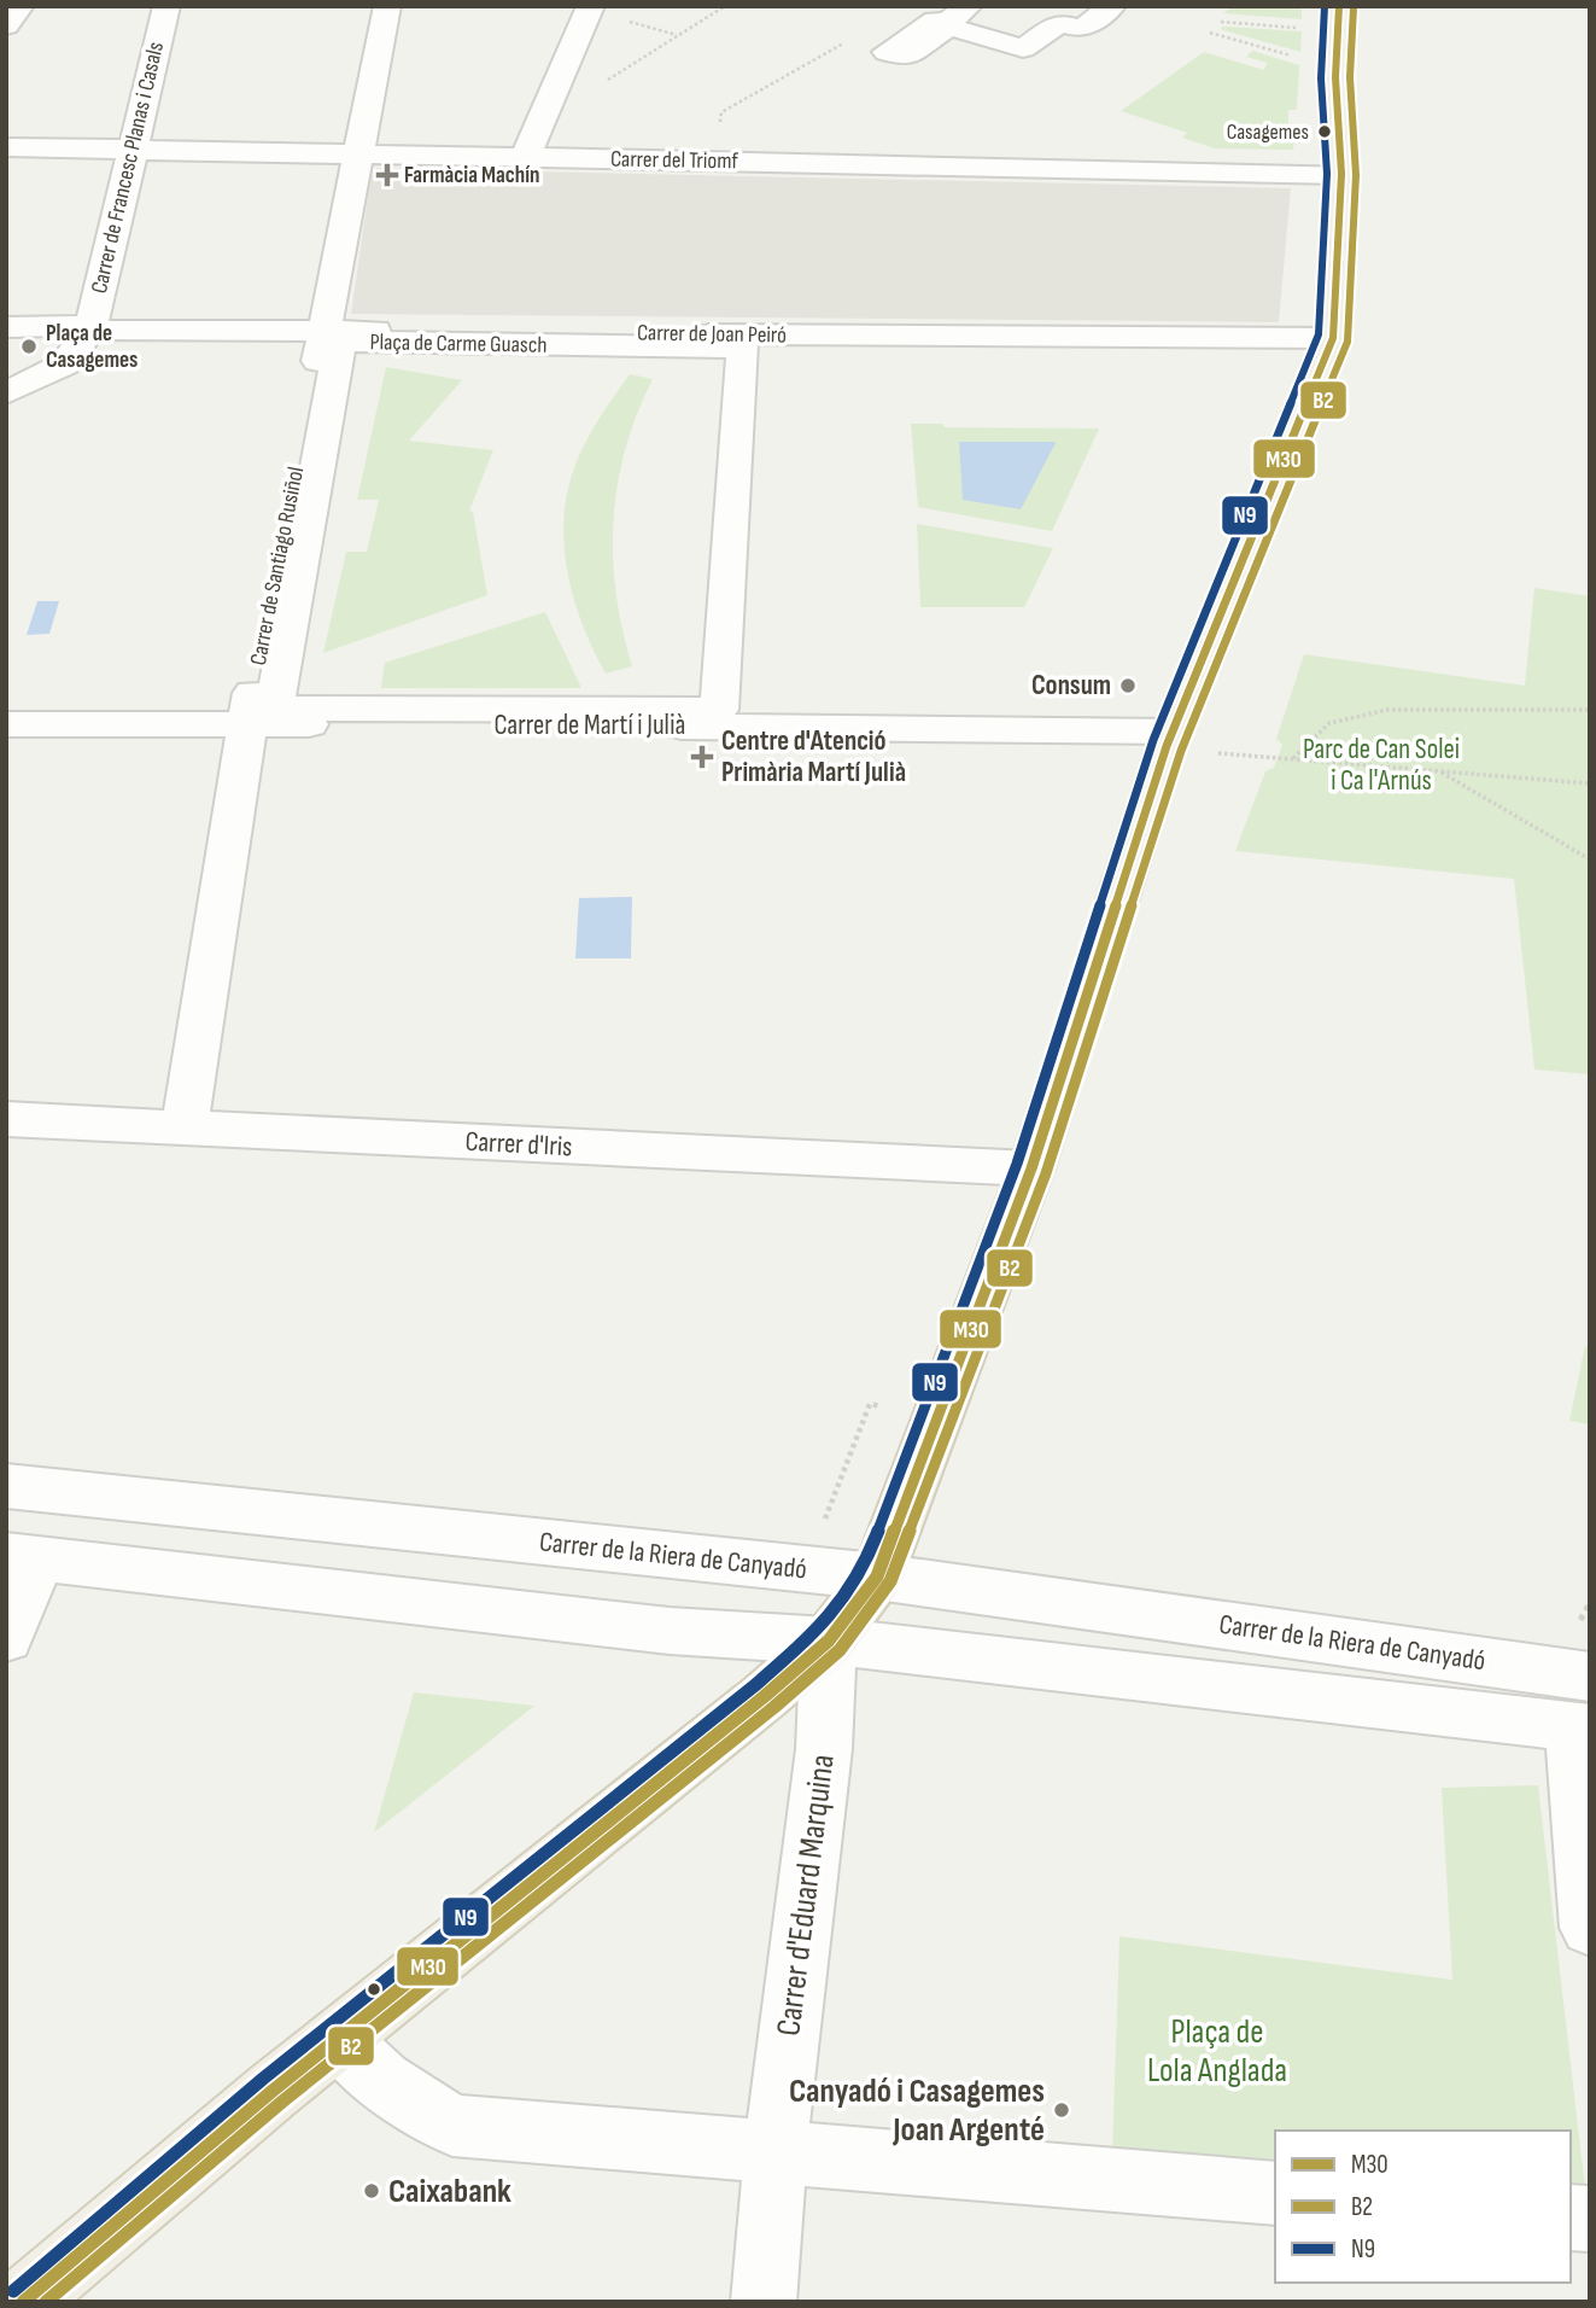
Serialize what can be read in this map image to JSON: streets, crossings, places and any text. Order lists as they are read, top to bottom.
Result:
{
  "streets": {
    "street": [
      "Carrer del Triomf",
      "Carrer de Francesc Planas i Casals",
      "Carrer de Joan Peiró",
      "Plaça de Carme Guasch",
      "Carrer de Santiago Rusiñol",
      "Carrer de Martí i Julià",
      "Carrer d'Iris",
      "Carrer de la Riera de Canyadó",
      "Carrer d'Eduard Marquina"
    ]
  },
  "crossings": [
    ["Carrer del Triomf", "Carrer de Francesc Planas i Casals"],
    ["Carrer del Triomf", "Carrer de Santiago Rusiñol"],
    ["Carrer de Francesc Planas i Casals", "Carrer de Joan Peiró"],
    ["Carrer de Joan Peiró", "Carrer de Santiago Rusiñol"],
    ["Carrer de Santiago Rusiñol", "Carrer de Martí i Julià"],
    ["Carrer de Santiago Rusiñol", "Carrer d'Iris"],
    ["Carrer de la Riera de Canyadó", "Carrer d'Eduard Marquina"]
  ],
  "parks": ["Parc de Can Solei i Ca l'Arnús", "Plaça de Lola Anglada"],
  "places": {
    "other": [
      "Casagemes",
      "Plaça de Casagemes",
      "Consum",
      "Canyadó i Casagemes Joan Argenté",
      "Caixabank"
    ],
    "health": ["Farmàcia Machín", "Centre d'Atenció Primària Martí Julià"]
  },
  "lines": ["transit line M30", "transit line N9", "transit line B2"],
  "legend": ["M30", "B2", "N9"]
}
